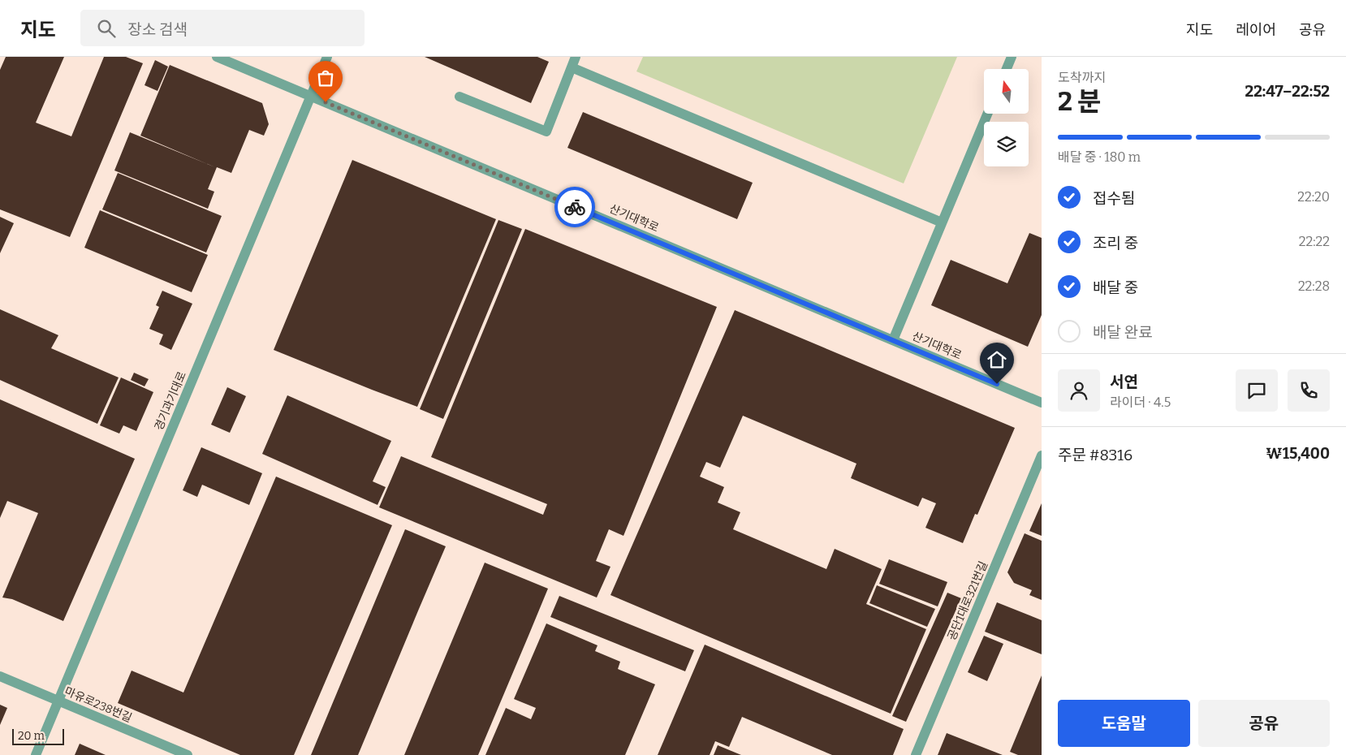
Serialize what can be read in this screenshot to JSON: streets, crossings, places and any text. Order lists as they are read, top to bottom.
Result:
{
  "streets": {
    "street": [
      "산기대학로",
      "경기과기대로",
      "공단1대로321번길",
      "마유로238번길"
    ]
  },
  "crossings": [
    ["산기대학로", "경기과기대로"],
    ["경기과기대로", "마유로238번길"]
  ],
  "scale_bar": "20 m",
  "north": "top",
  "page": {
    "header": "지도",
    "search": "장소 검색",
    "nav": ["지도", "레이어", "공유"],
    "heading": ["2 분", "도착까지", "22:47–22:52"],
    "panel": [
      "서연",
      "라이더 · 4.5",
      "주문 #8316",
      "₩15,400"
    ],
    "bar": "배달 중 · 180 m",
    "list": [
      ["접수됨", "22:20"],
      ["조리 중", "22:22"],
      ["배달 중", "22:28"],
      "배달 완료"
    ],
    "buttons": ["도움말", "공유"],
    "scale": "20 m"
  }
}
